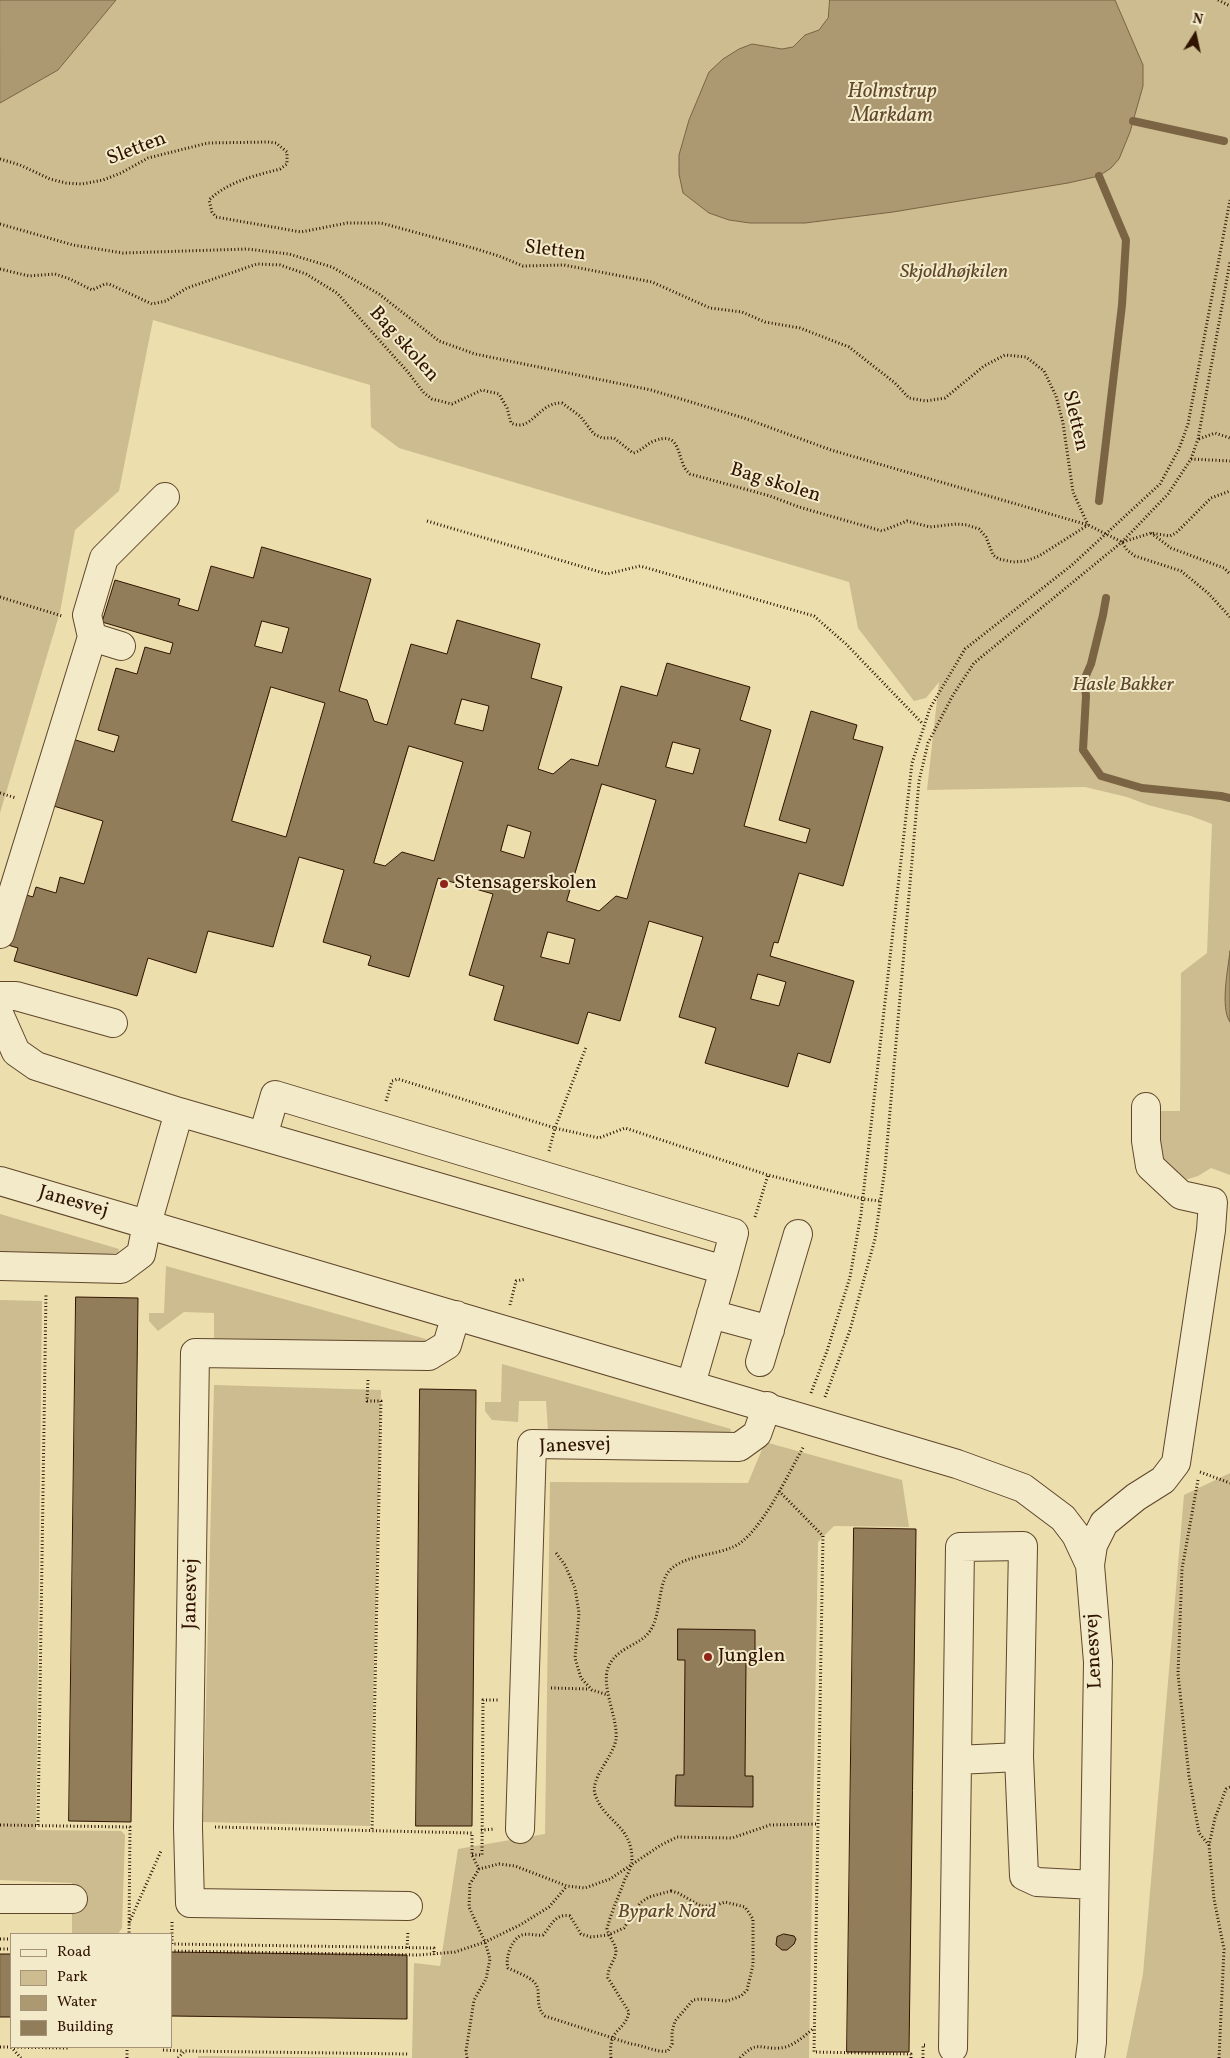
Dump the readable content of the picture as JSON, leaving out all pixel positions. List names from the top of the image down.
{
  "streets": {
    "street": ["Janesvej", "Lenesvej"],
    "path": ["Sletten", "Bag skolen"]
  },
  "crossings": [
    ["Sletten", "Bag skolen"],
    ["Janesvej", "Lenesvej"]
  ],
  "water": ["Holmstrup Markdam"],
  "parks": ["Skjoldhøjkilen", "Hasle Bakker", "Bypark Nord"],
  "places": ["Stensagerskolen", "Junglen"],
  "legend": [
    "Road",
    "Park",
    "Water",
    "Building"
  ],
  "north": "top"
}
